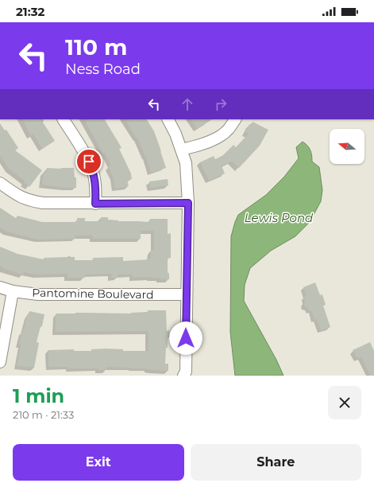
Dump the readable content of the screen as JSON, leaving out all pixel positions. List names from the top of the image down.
{
  "streets": {
    "street": ["Pantomine Boulevard"]
  },
  "water": ["Lewis Pond"],
  "north": "left",
  "page": {
    "status": "21:32",
    "turn": ["110 m", "Ness Road"],
    "heading": ["1 min", "210 m · 21:33"],
    "buttons": ["Exit", "Share"]
  }
}
